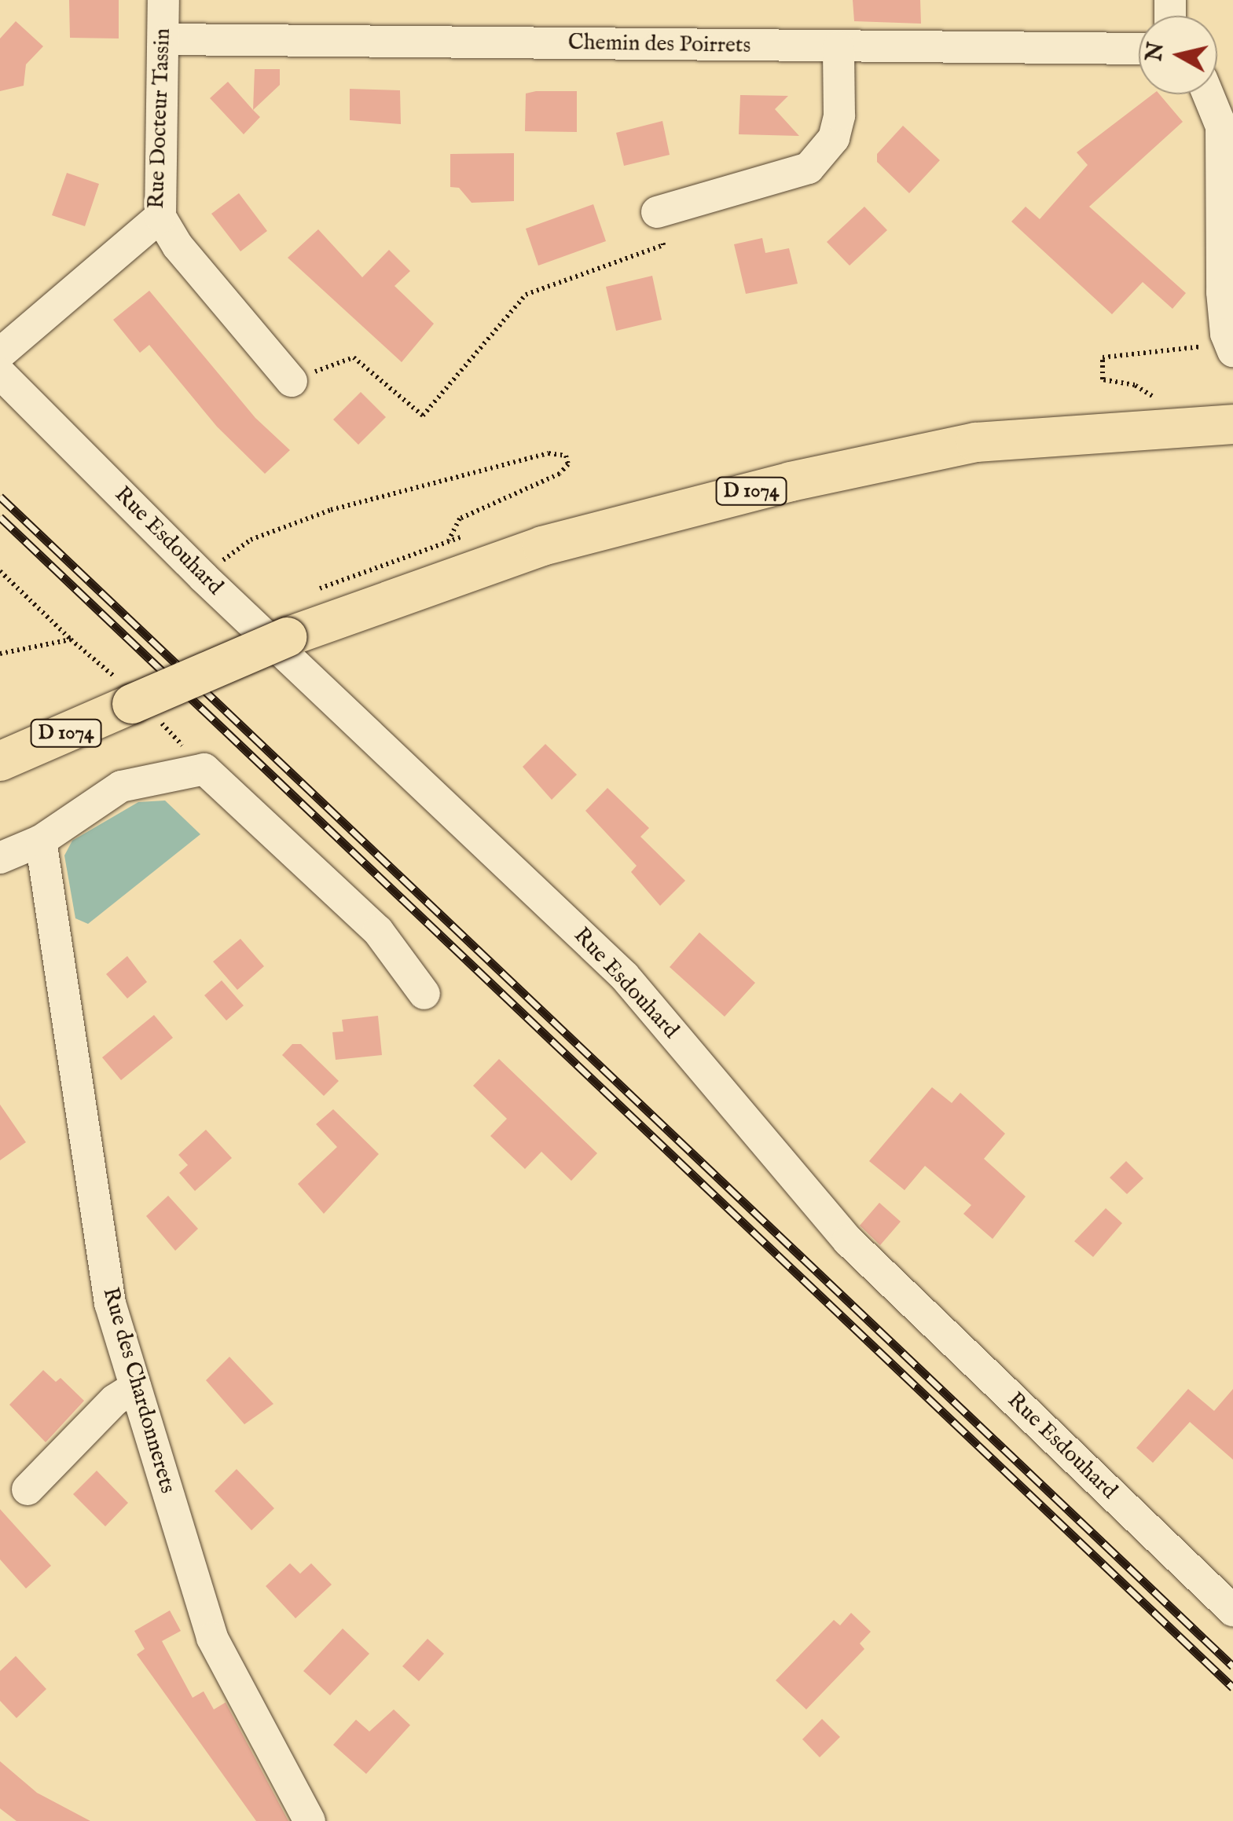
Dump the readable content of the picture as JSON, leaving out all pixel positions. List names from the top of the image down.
{
  "streets": {
    "main road": ["D 1074"],
    "street": [
      "Chemin des Poirrets",
      "Rue Docteur Tassin",
      "Rue Esdouhard",
      "Rue des Chardonnerets"
    ]
  },
  "crossings": [
    ["Chemin des Poirrets", "Rue Docteur Tassin"]
  ],
  "north": "left"
}
